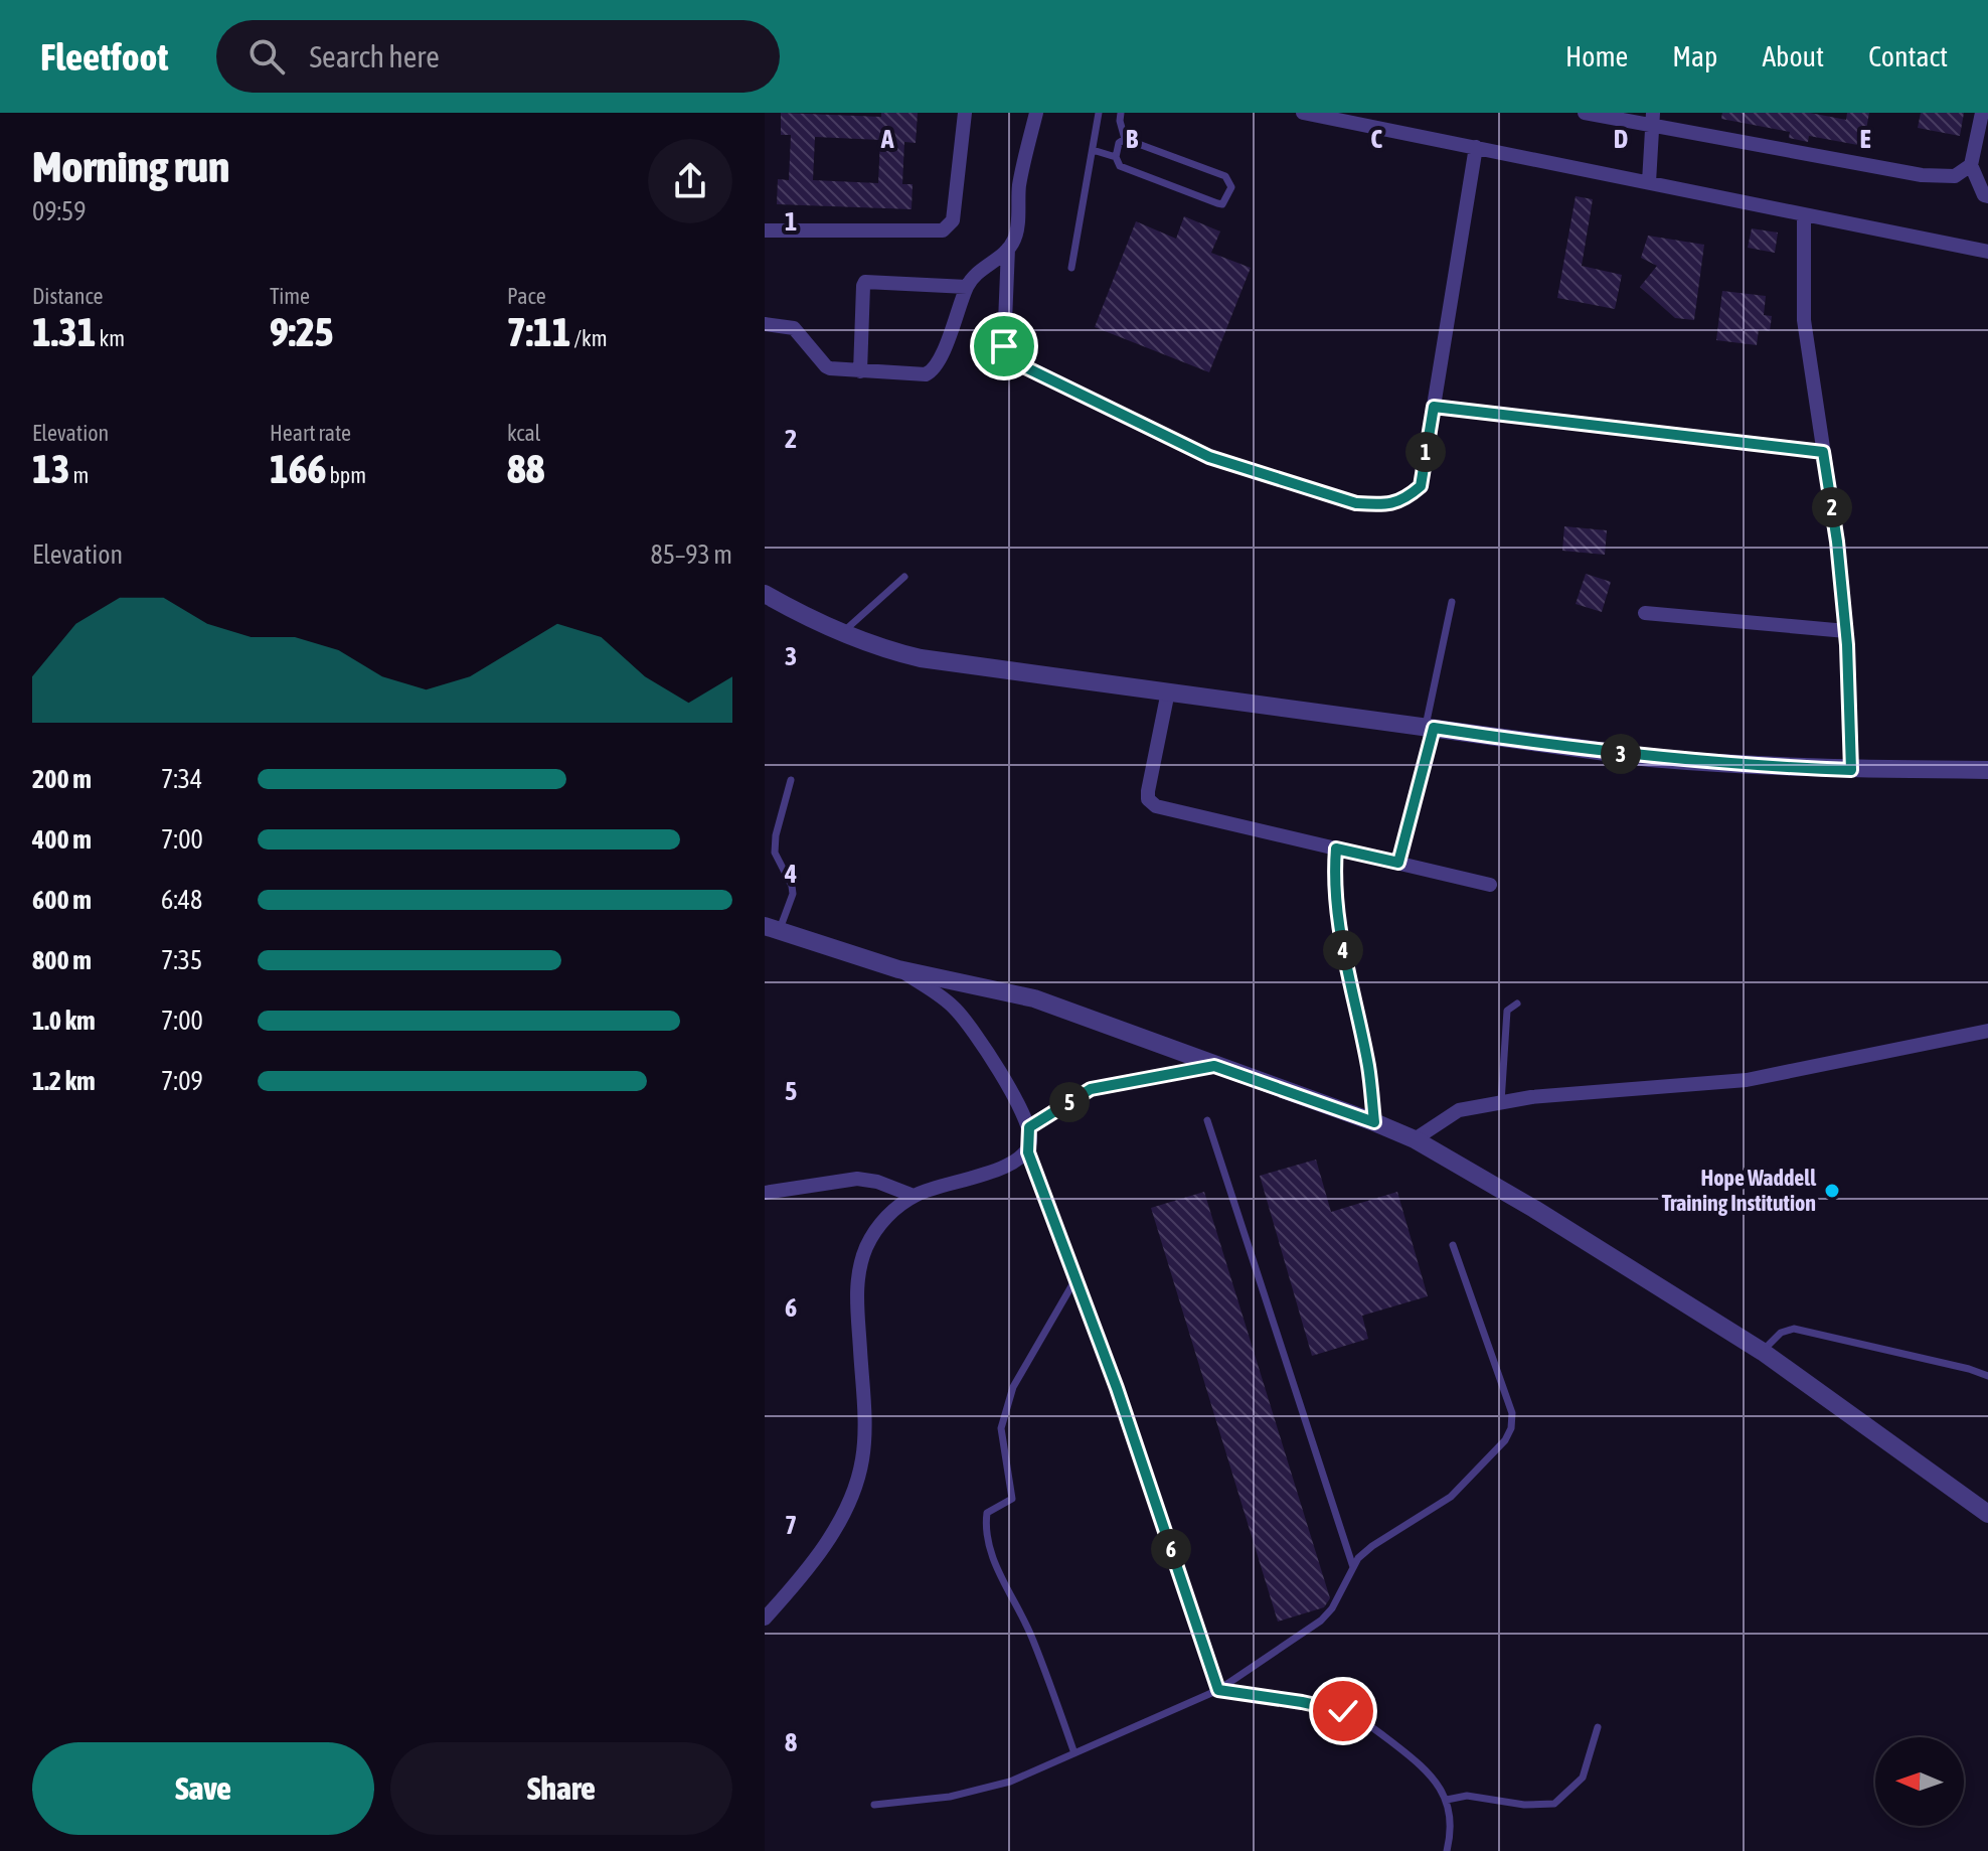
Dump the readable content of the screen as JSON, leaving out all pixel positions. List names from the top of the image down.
{
  "places": ["Hope Waddell Training Institution"],
  "north": "left",
  "page": {
    "header": "Fleetfoot",
    "search": "Search here",
    "nav": [
      "Home",
      "Map",
      "About",
      "Contact"
    ],
    "heading": ["Morning run", "09:59"],
    "stats": [
      ["Distance", "1.31 km"],
      ["Time", "9:25"],
      ["Pace", "7:11 /km"],
      ["Elevation", "13 m"],
      ["Heart rate", "166 bpm"],
      ["kcal", "88"]
    ],
    "pins": [
      "1",
      "2",
      "3",
      "4",
      "5",
      "6"
    ],
    "chart": ["Elevation", "85–93 m"],
    "list": [
      {
        "name": "200 m",
        "note": "7:34"
      },
      {
        "name": "400 m",
        "note": "7:00"
      },
      {
        "name": "600 m",
        "note": "6:48"
      },
      {
        "name": "800 m",
        "note": "7:35"
      },
      {
        "name": "1.0 km",
        "note": "7:00"
      },
      {
        "name": "1.2 km",
        "note": "7:09"
      }
    ],
    "buttons": ["Save", "Share"]
  },
  "grid": {
    "columns": [
      "A",
      "B",
      "C",
      "D",
      "E"
    ],
    "rows": [
      "1",
      "2",
      "3",
      "4",
      "5",
      "6",
      "7",
      "8"
    ]
  }
}
